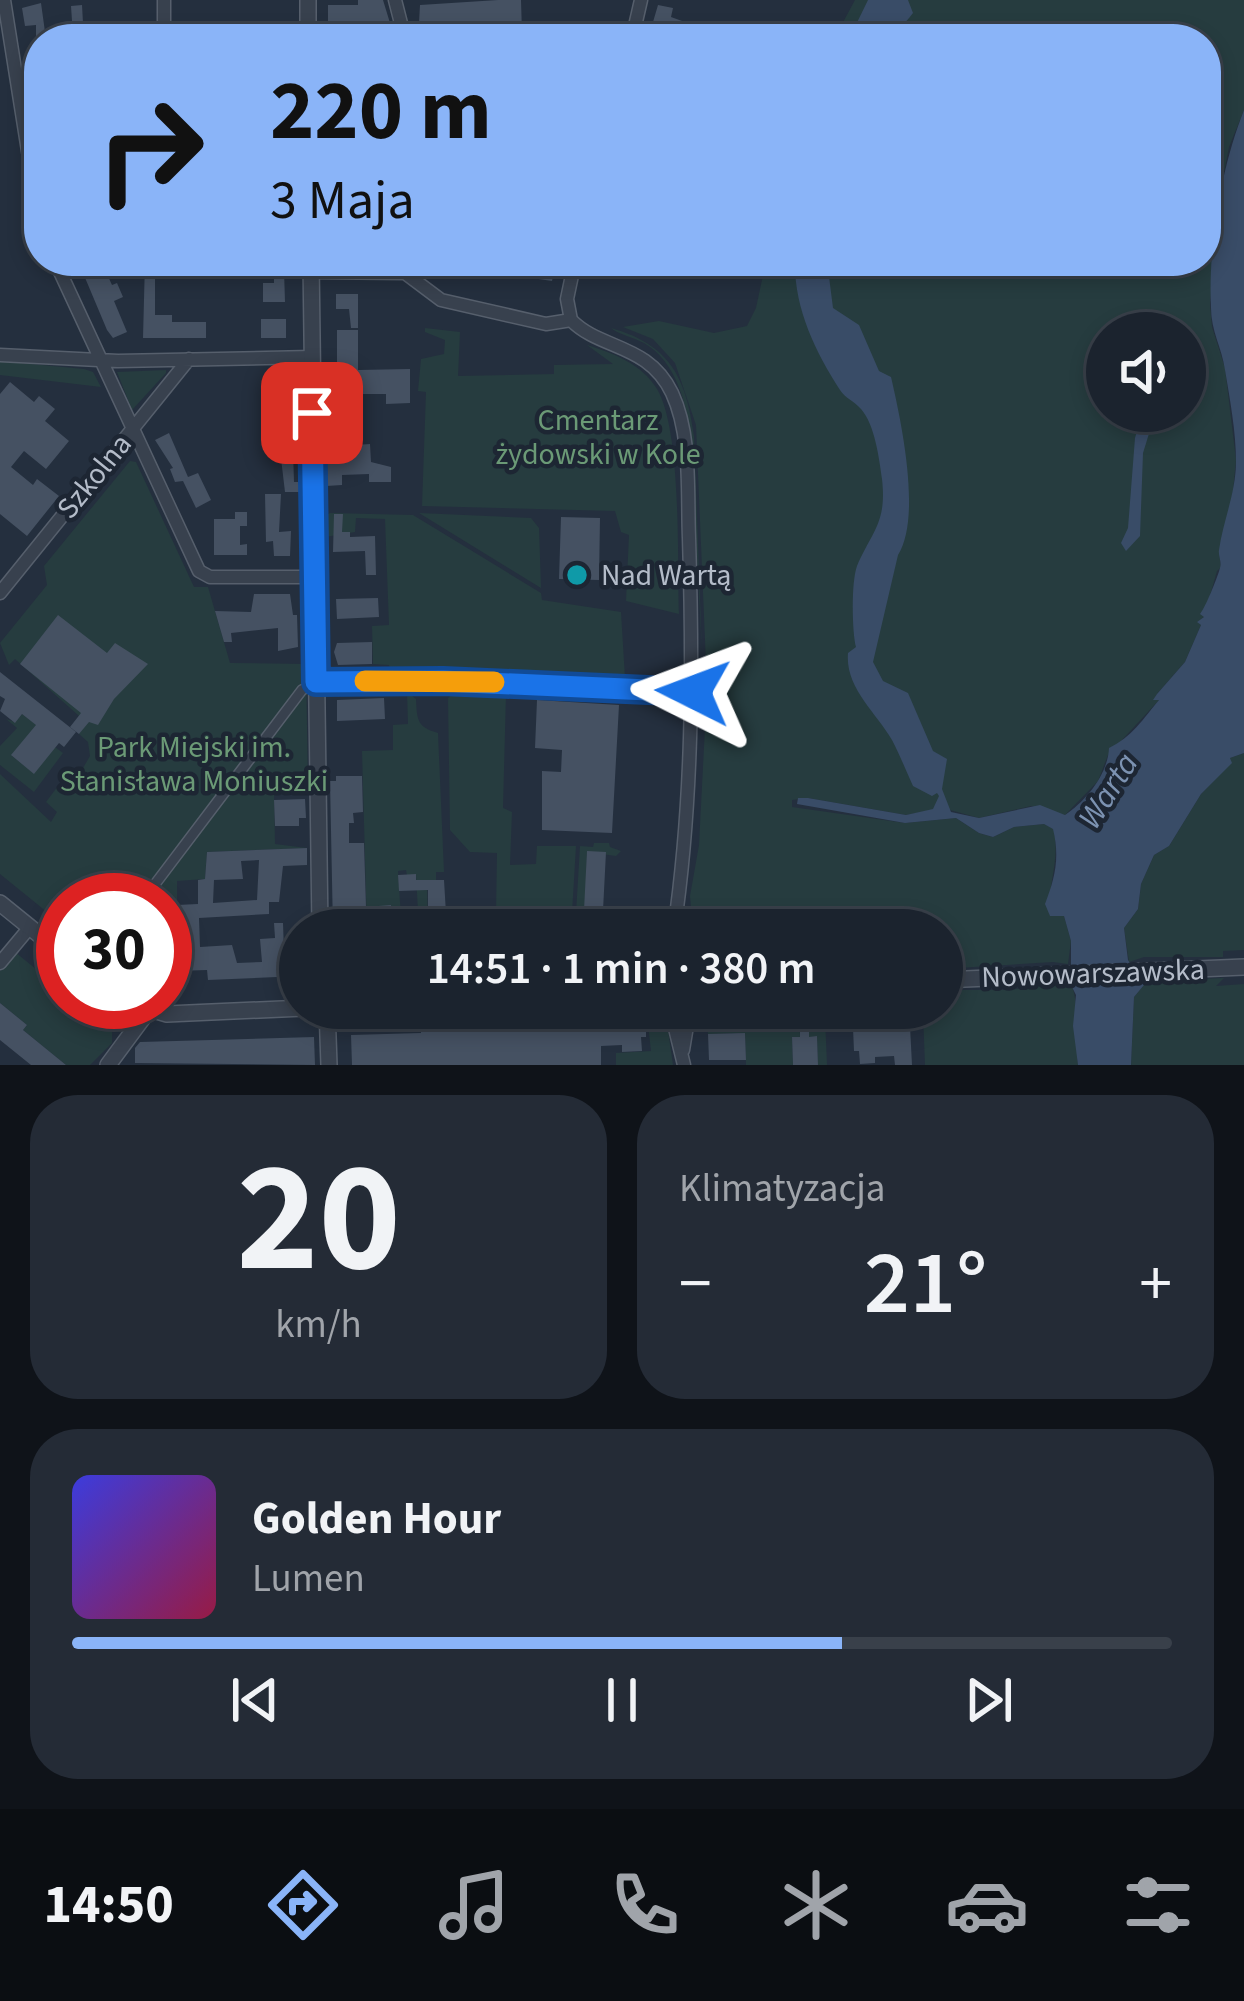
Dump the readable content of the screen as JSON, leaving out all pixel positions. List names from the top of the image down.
{
  "streets": {
    "street": ["Szkolna", "Nowowarszawska"]
  },
  "water": ["Warta"],
  "parks": ["Cmentarz żydowski w Kole", "Park Miejski im. Stanisława Moniuszki"],
  "places": ["Nad Wartą"],
  "page": {
    "turn": ["220 m", "3 Maja"],
    "limit": "30",
    "trip": "14:51 · 1 min · 380 m",
    "tile": [
      ["20", "km/h"],
      "Klimatyzacja"
    ],
    "heat": ["−", "21°", "+"],
    "song": ["Golden Hour", "Lumen"],
    "tabs": "14:50"
  }
}
